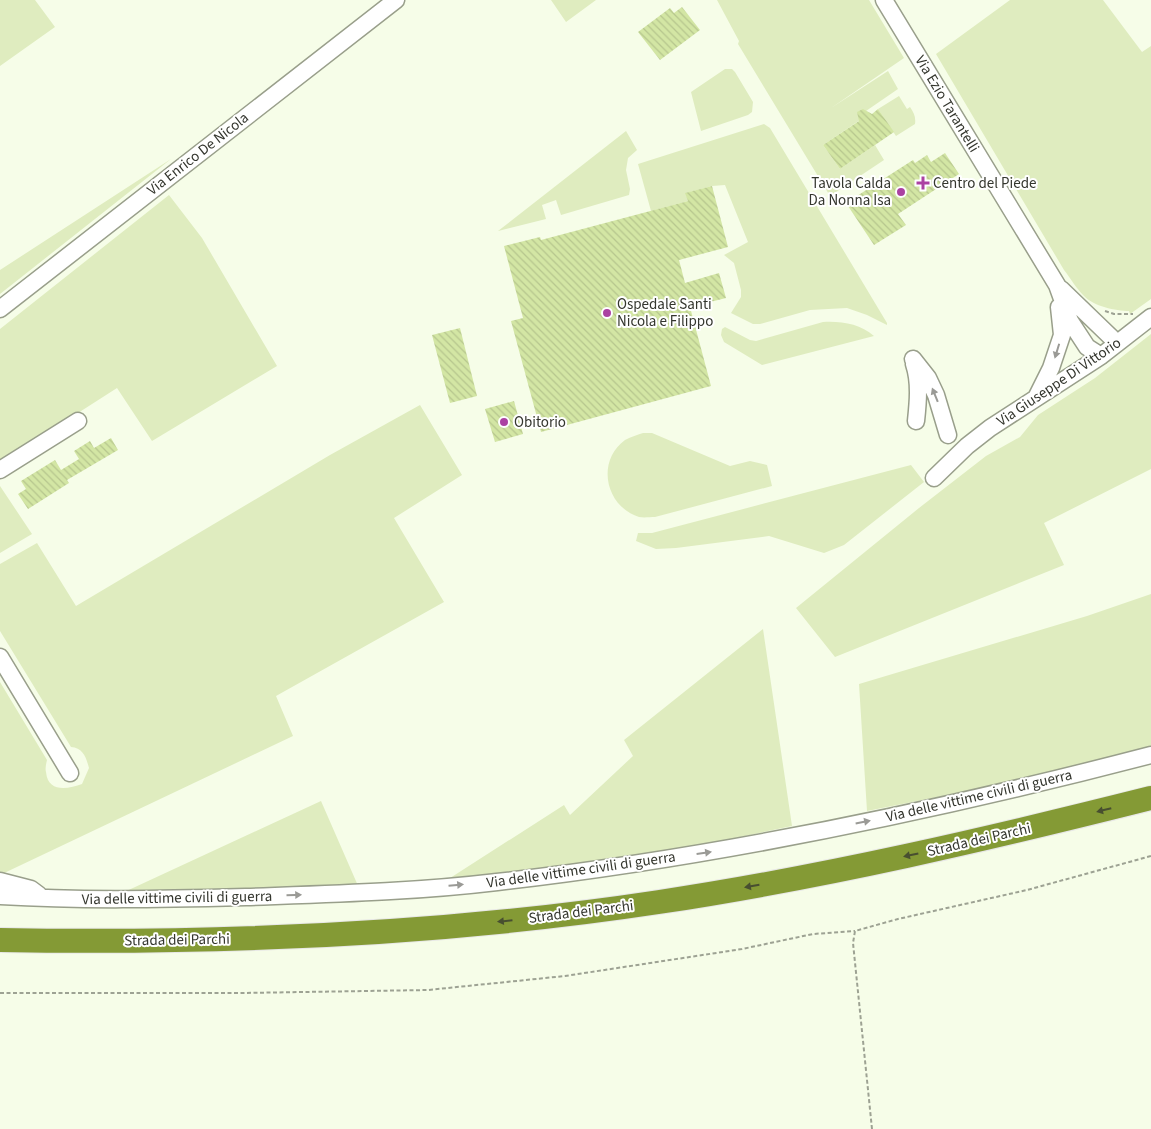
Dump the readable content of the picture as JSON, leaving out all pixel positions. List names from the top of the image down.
{
  "streets": {
    "highway": ["Strada dei Parchi"],
    "street": [
      "Via Ezio Tarantelli",
      "Via Enrico De Nicola",
      "Via Giuseppe Di Vittorio",
      "Via delle vittime civili di guerra"
    ]
  },
  "one_way": ["Via delle vittime civili di guerra"],
  "places": {
    "health": ["Centro del Piede"],
    "other": ["Tavola Calda Da Nonna Isa", "Ospedale Santi Nicola e Filippo", "Obitorio"]
  }
}
